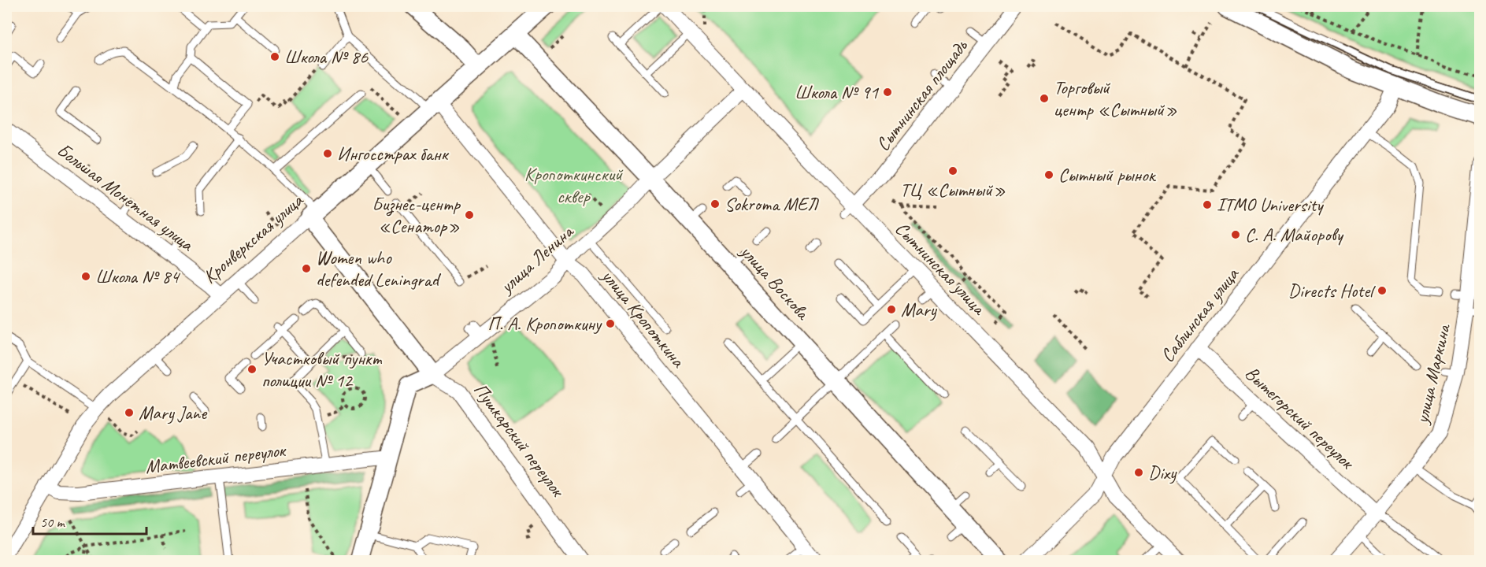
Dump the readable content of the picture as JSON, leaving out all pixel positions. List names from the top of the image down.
{
  "streets": {
    "street": [
      "Сытнинская площадь",
      "Большая Монетная улица",
      "Кронверкская улица",
      "улица Ленина",
      "Сытнинская улица",
      "улица Воскова",
      "Саблинская улица",
      "улица Кропоткина",
      "улица Маркина",
      "Вытегорский переулок",
      "Пушкарский переулок",
      "Матвеевский переулок"
    ]
  },
  "crossings": [
    ["Сытнинская площадь", "Сытнинская улица"],
    ["Большая Монетная улица", "Кронверкская улица"],
    ["Кронверкская улица", "улица Воскова"],
    ["Кронверкская улица", "улица Кропоткина"],
    ["Кронверкская улица", "Пушкарский переулок"],
    ["Кронверкская улица", "Матвеевский переулок"],
    ["улица Ленина", "Сытнинская улица"],
    ["улица Ленина", "улица Воскова"],
    ["улица Ленина", "улица Кропоткина"],
    ["улица Ленина", "Пушкарский переулок"],
    ["улица Ленина", "Матвеевский переулок"],
    ["Сытнинская улица", "Саблинская улица"],
    ["Саблинская улица", "Вытегорский переулок"],
    ["улица Маркина", "Вытегорский переулок"]
  ],
  "parks": ["Кропоткинский сквер"],
  "places": [
    "Школа № 86",
    "Школа № 91",
    "Торговый центр «Сытный»",
    "Ингосстрах банк",
    "ТЦ «Сытный»",
    "Сытный рынок",
    "Sokroma МЕЛ",
    "ITMO University",
    "Бизнес-центр «Сенатор»",
    "С. А. Майорову",
    "Women who defended Leningrad",
    "Школа № 84",
    "Directs Hotel",
    "Mary",
    "П. А. Кропоткину",
    "Участковый пункт полиции № 12",
    "Mary Jane",
    "Dixy"
  ],
  "scale_bar": "50 m"
}
